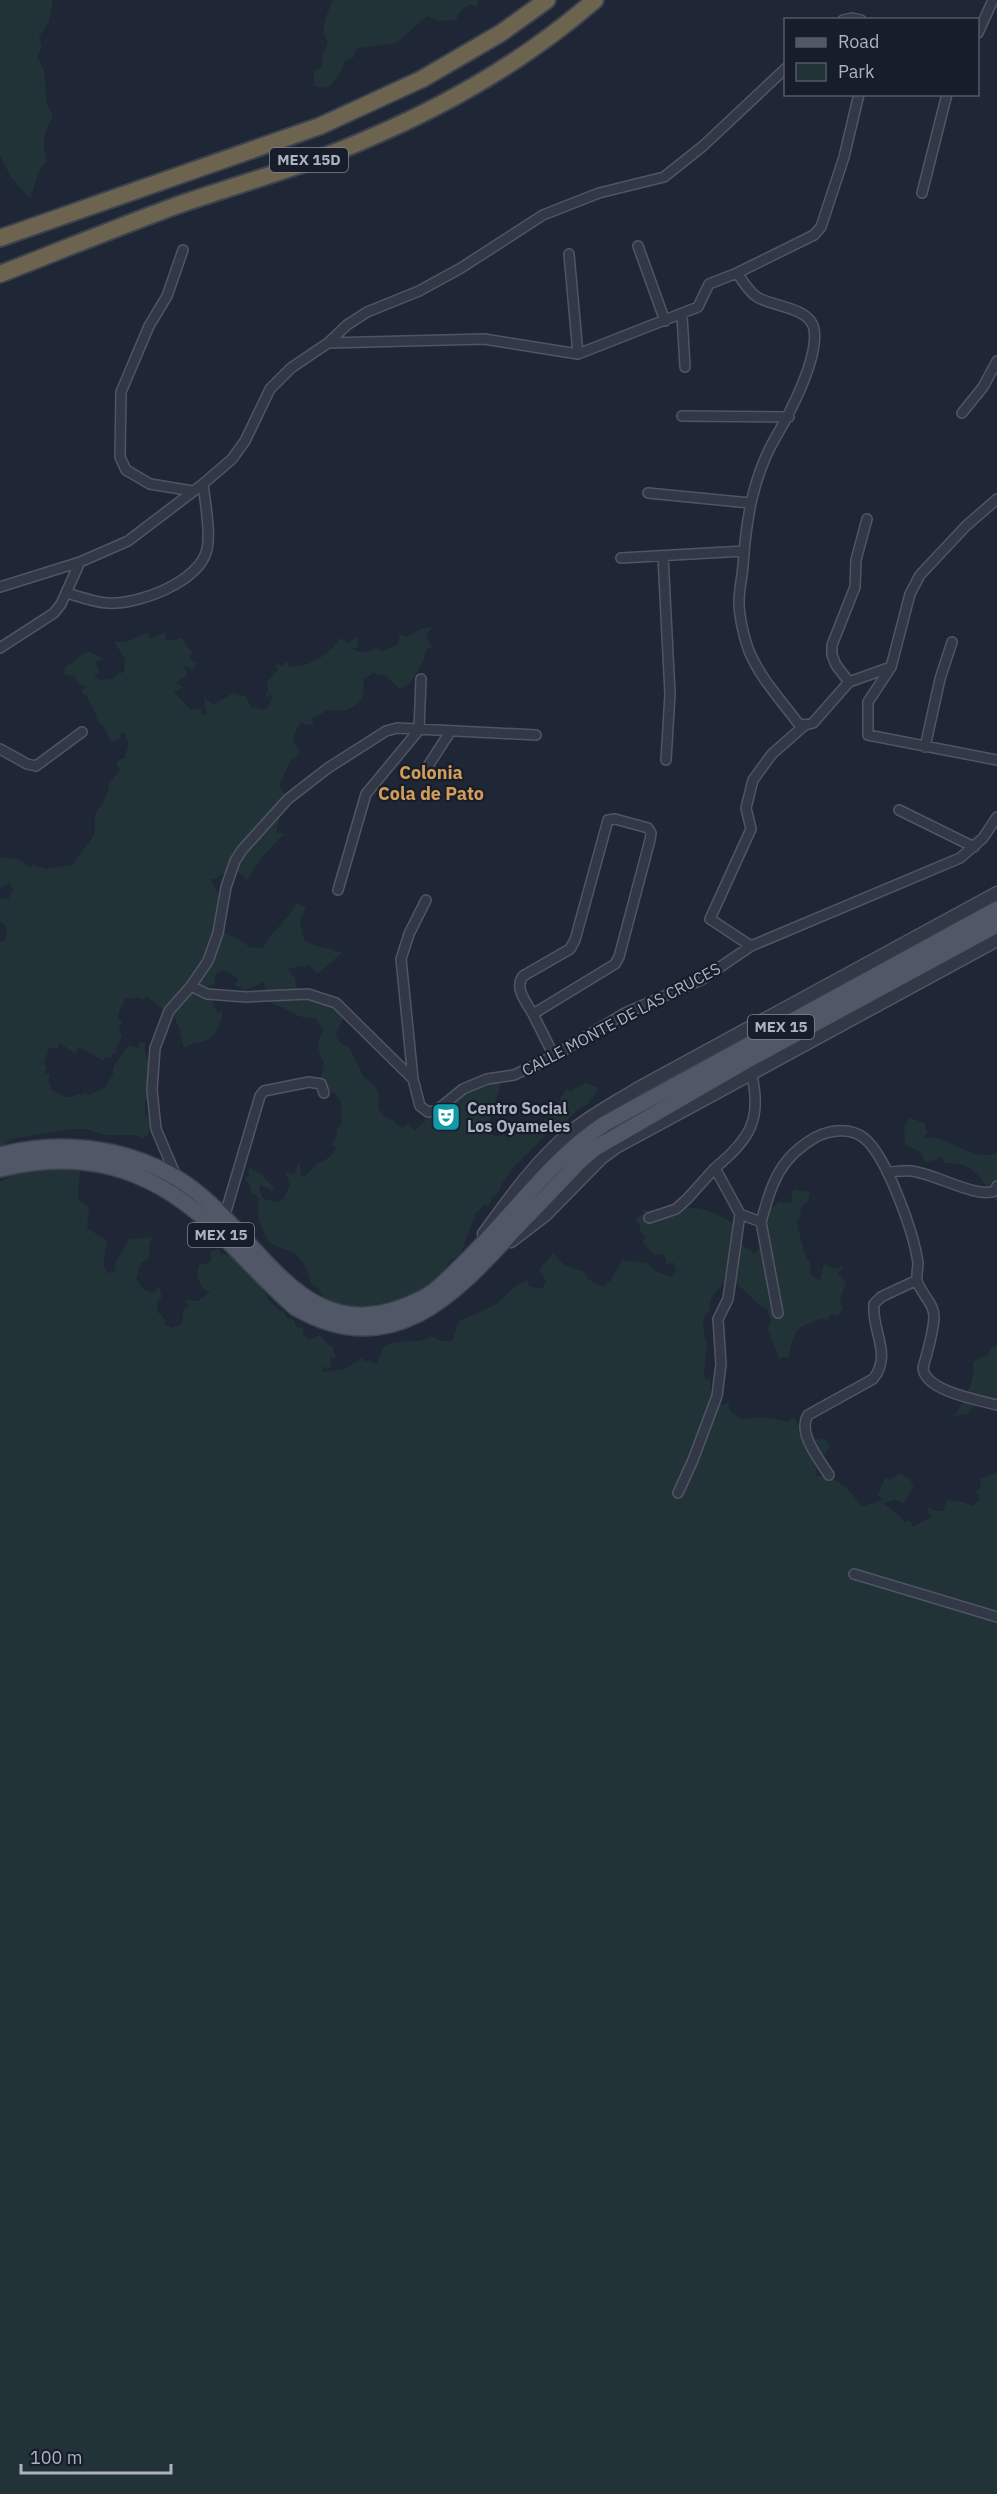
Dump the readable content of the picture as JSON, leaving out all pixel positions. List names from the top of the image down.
{
  "streets": {
    "highway": ["MEX 15D"],
    "main road": ["MEX 15"],
    "street": ["CALLE MONTE DE LAS CRUCES"]
  },
  "districts": ["Colonia Cola de Pato"],
  "places": {
    "theatre": ["Centro Social Los Oyameles"]
  },
  "legend": ["Road", "Park"],
  "scale_bar": "100 m"
}
